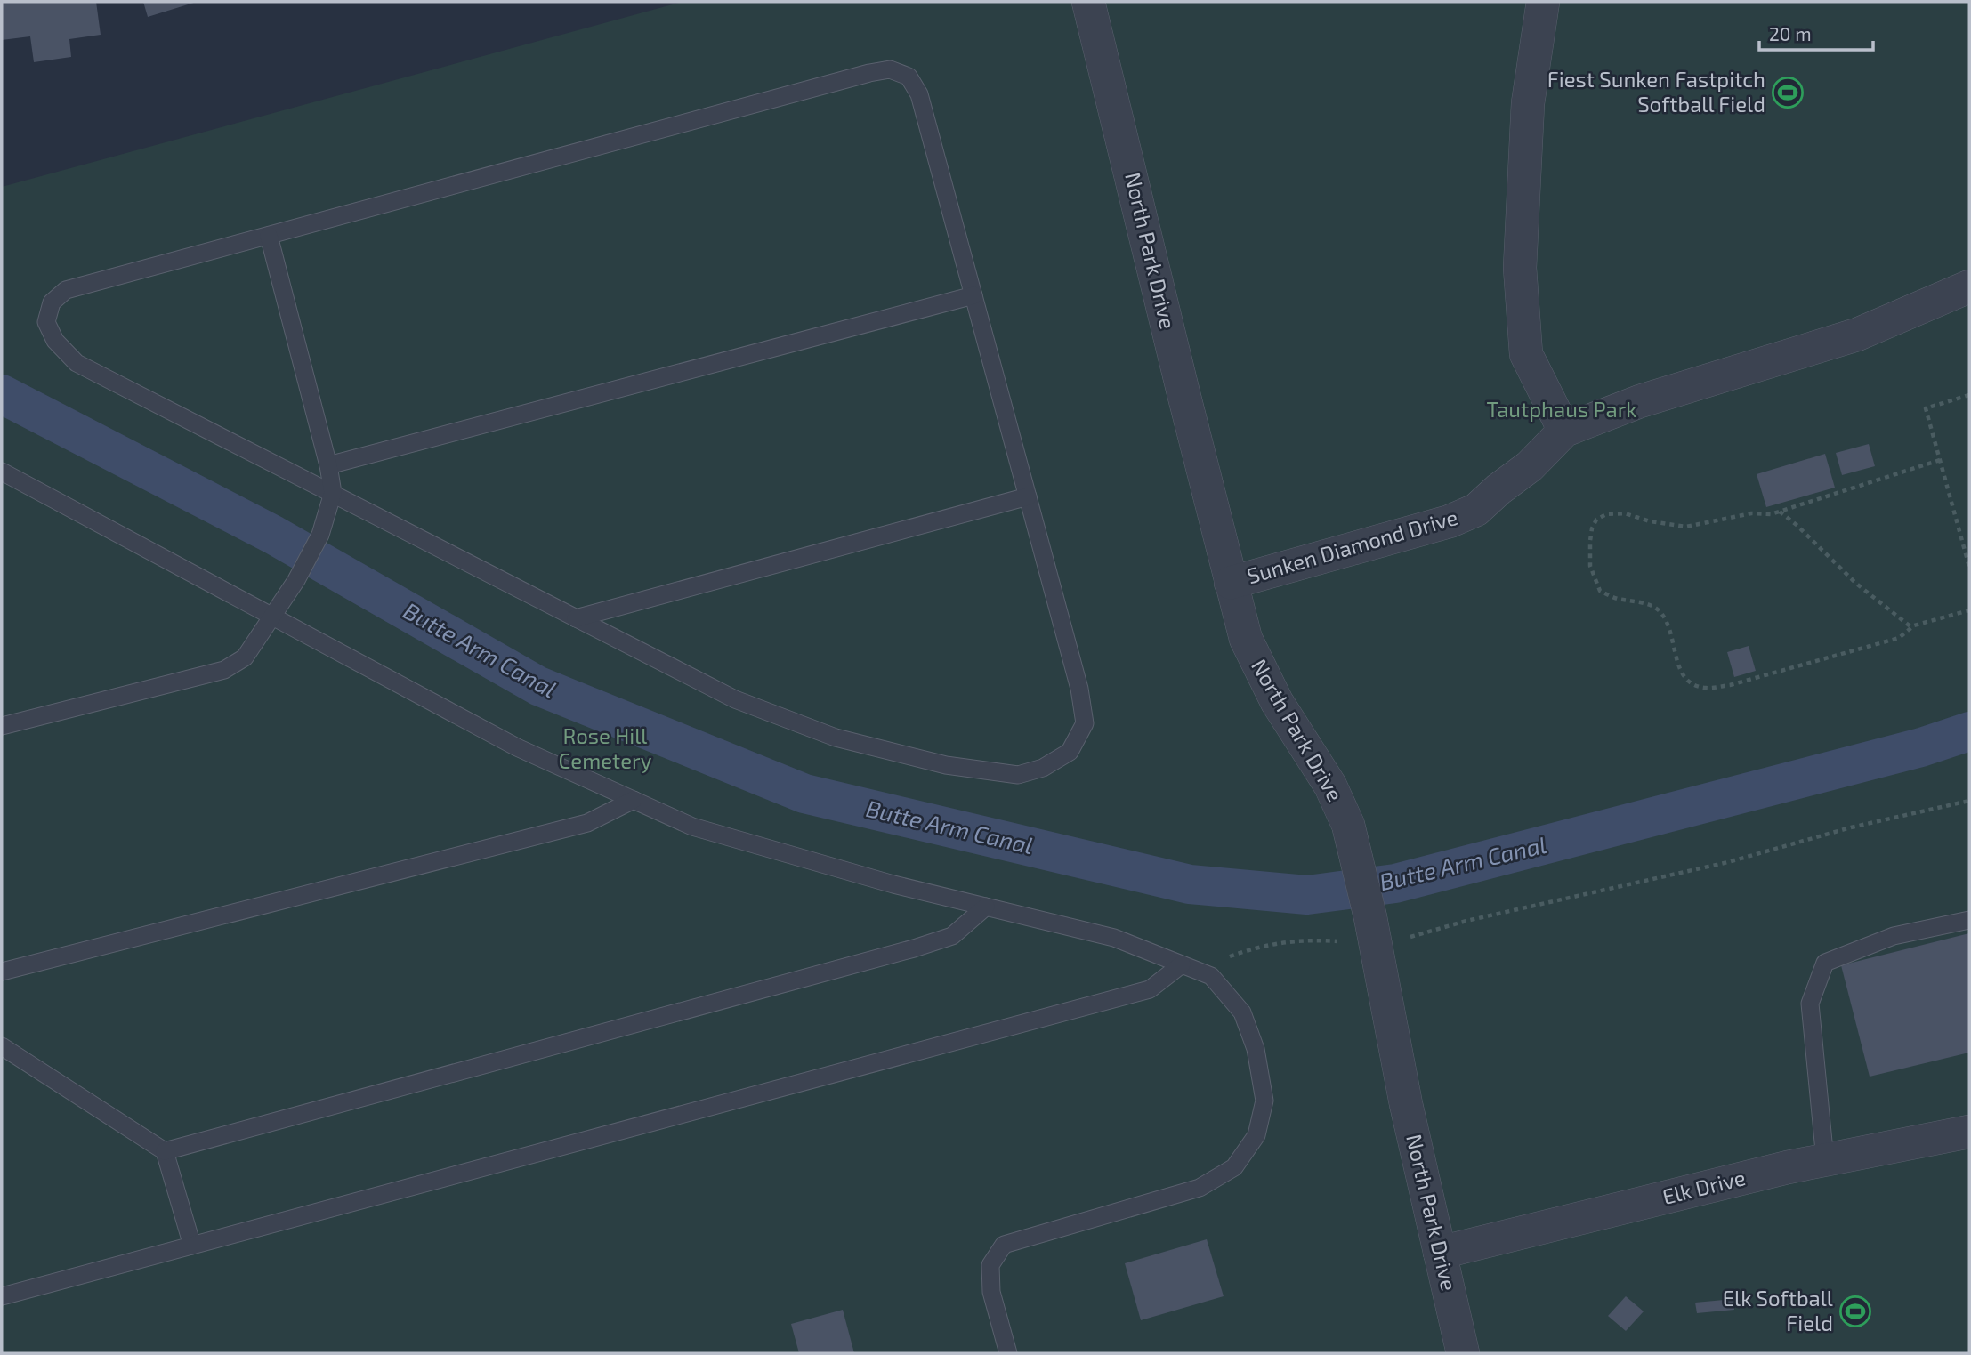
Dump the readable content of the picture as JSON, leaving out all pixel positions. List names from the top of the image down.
{
  "streets": {
    "street": ["North Park Drive", "Sunken Diamond Drive", "Elk Drive"]
  },
  "crossings": [
    ["North Park Drive", "Sunken Diamond Drive"],
    ["North Park Drive", "Elk Drive"]
  ],
  "water": ["Butte Arm Canal"],
  "parks": ["Tautphaus Park", "Rose Hill Cemetery"],
  "places": {
    "sports": ["Fiest Sunken Fastpitch Softball Field", "Elk Softball Field"]
  },
  "scale_bar": "20 m"
}
